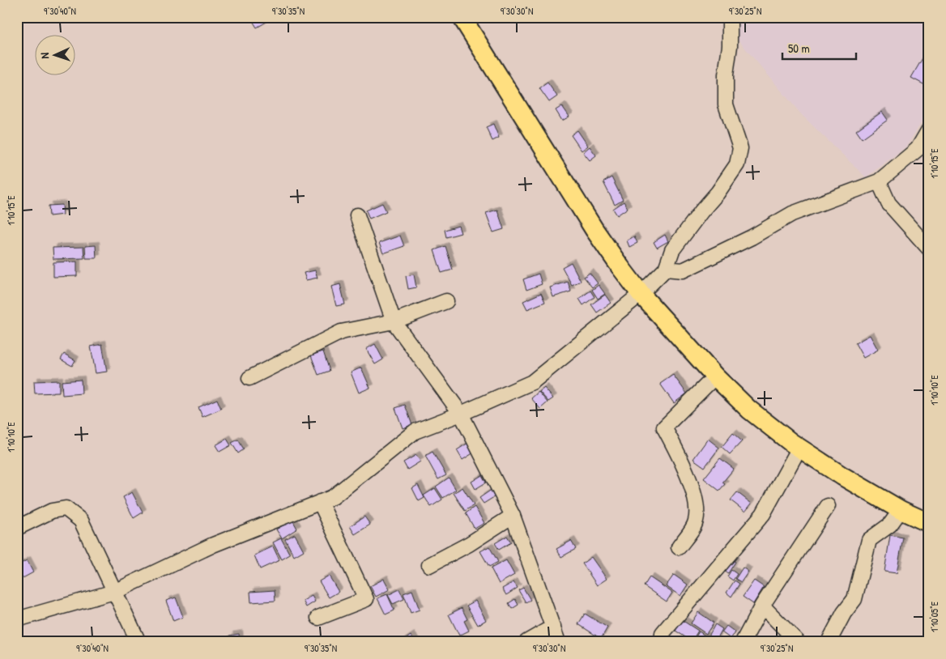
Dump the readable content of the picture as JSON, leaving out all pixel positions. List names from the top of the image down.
{
  "scale_bar": "50 m",
  "north": "left",
  "coordinates": [
    "9°30'40\"N",
    "9°30'35\"N",
    "9°30'30\"N",
    "9°30'25\"N",
    "1°10'15\"E",
    "1°10'10\"E",
    "1°10'05\"E"
  ]
}
